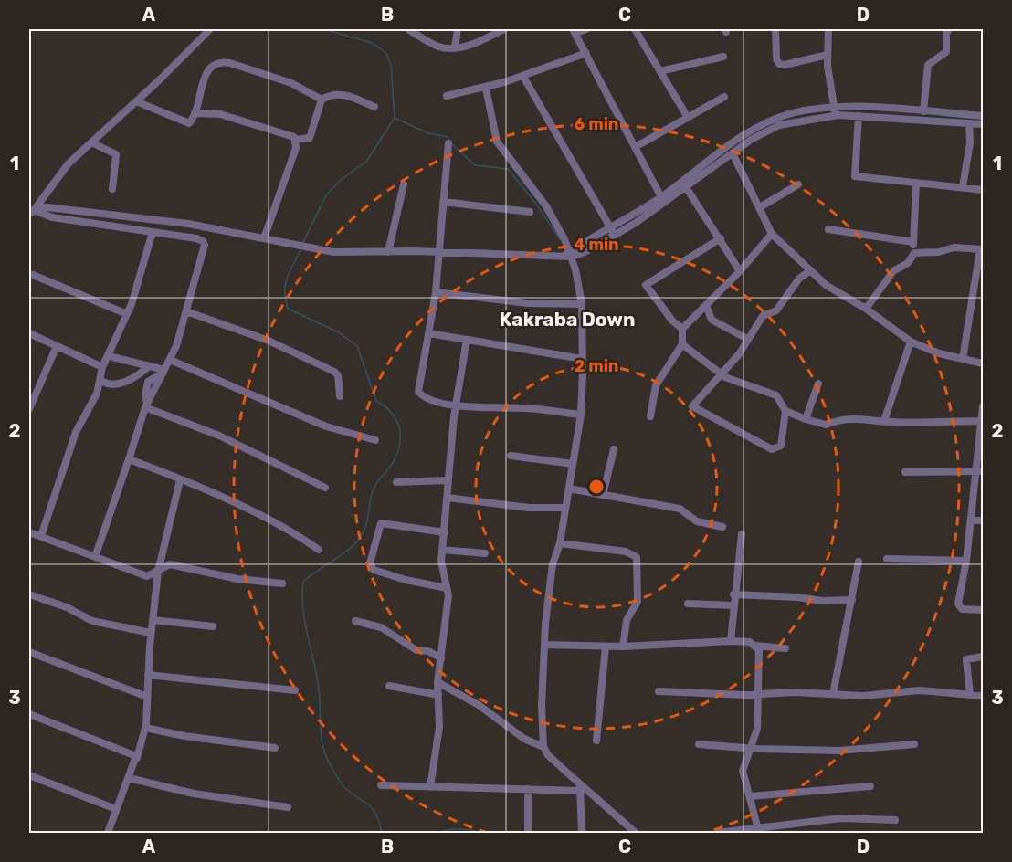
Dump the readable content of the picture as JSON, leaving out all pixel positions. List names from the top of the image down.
{
  "districts": ["Kakraba Down"],
  "grid": {
    "columns": [
      "A",
      "B",
      "C",
      "D"
    ],
    "rows": ["1", "2", "3"]
  },
  "rings": ["6 min", "4 min", "2 min"]
}
